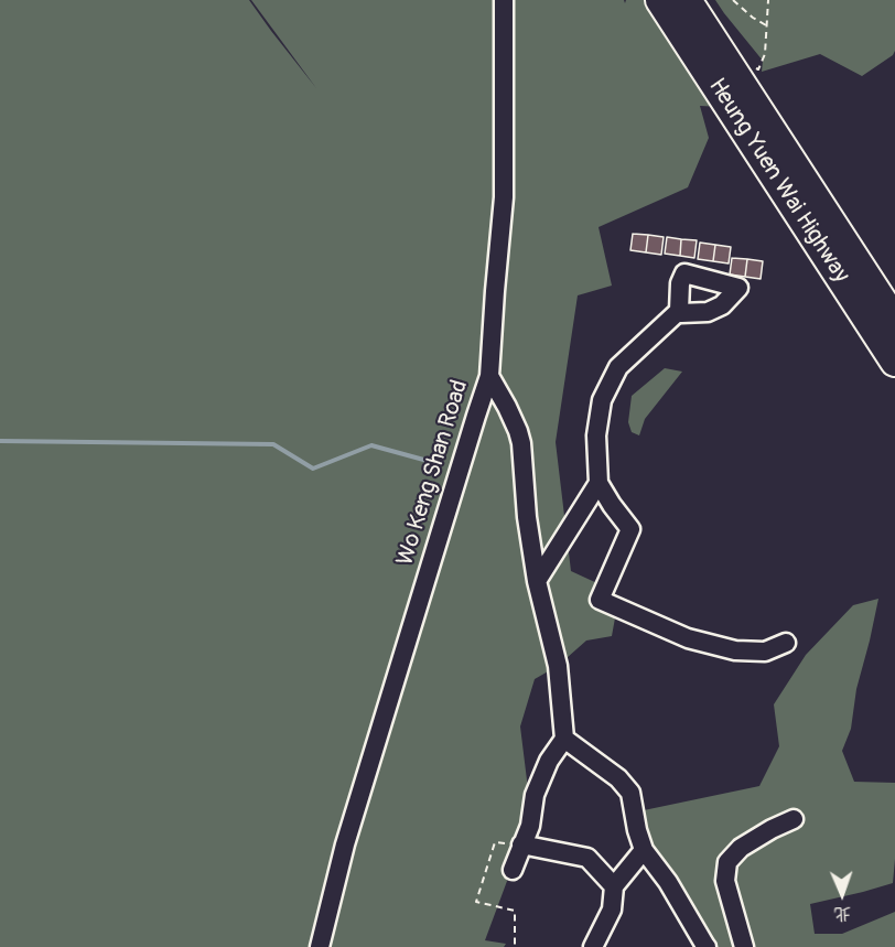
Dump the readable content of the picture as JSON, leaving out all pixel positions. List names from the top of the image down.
{
  "streets": {
    "highway": ["Heung Yuen Wai Highway"],
    "street": ["Wo Keng Shan Road"]
  },
  "north": "bottom"
}
